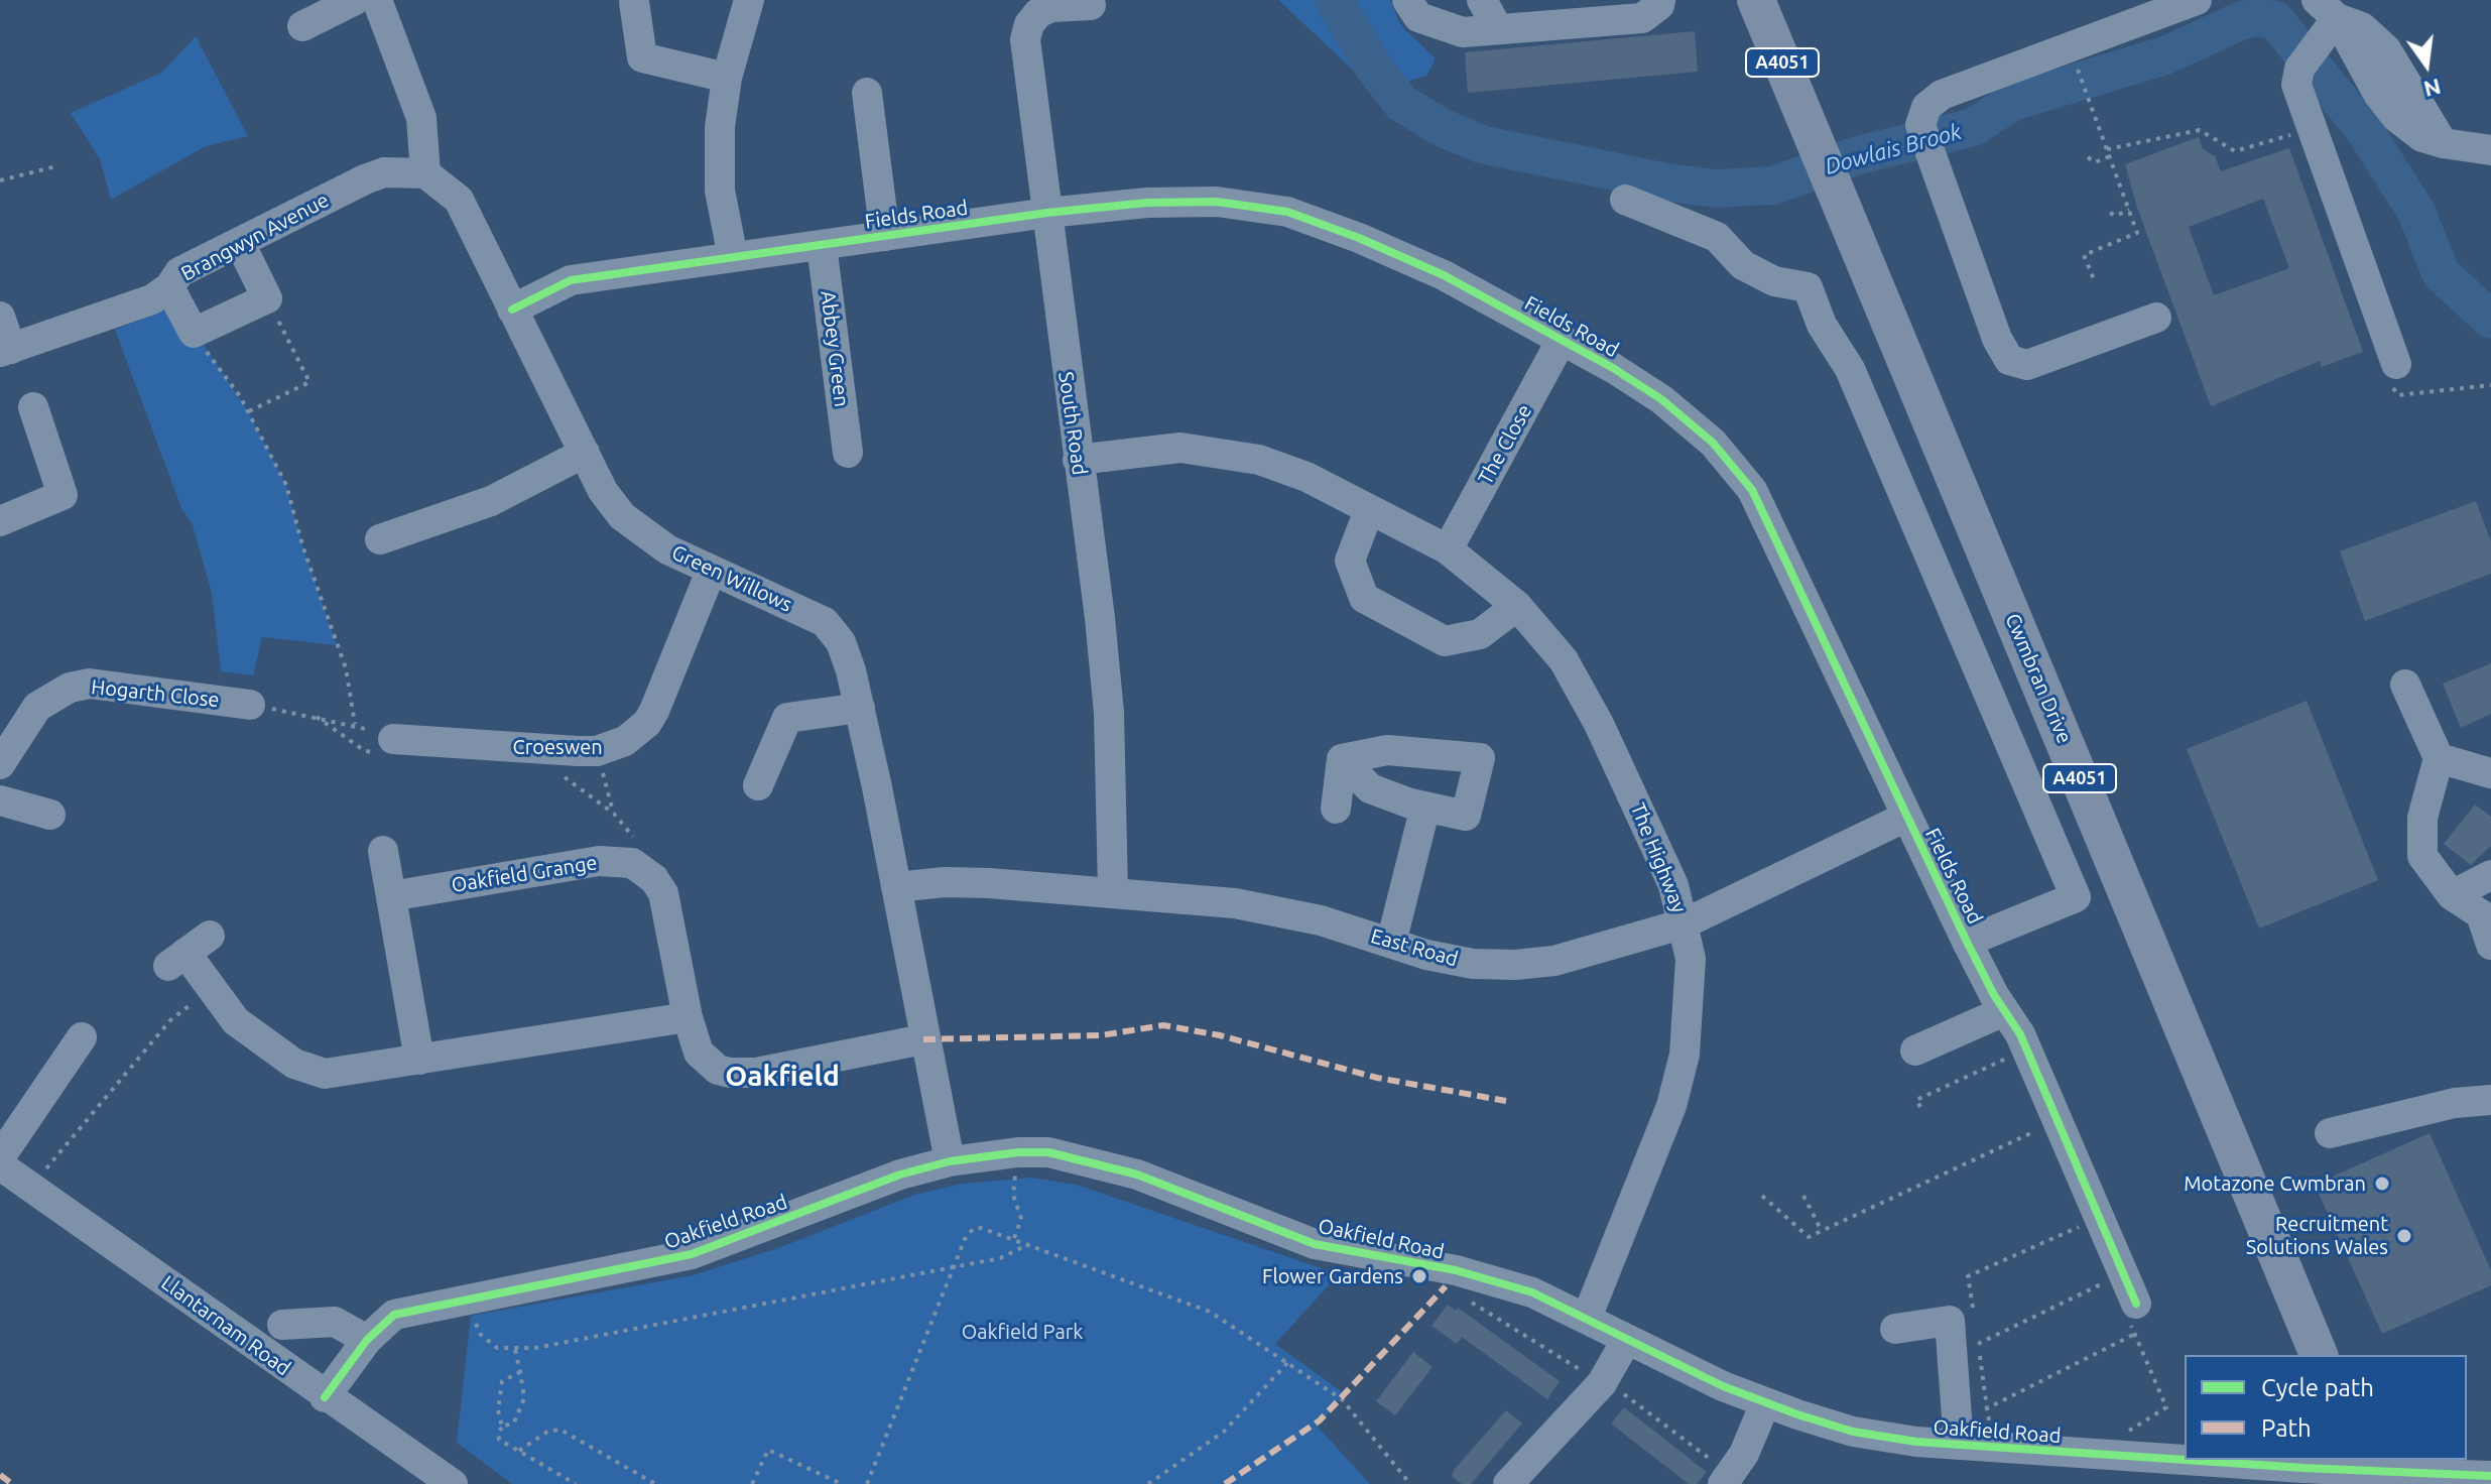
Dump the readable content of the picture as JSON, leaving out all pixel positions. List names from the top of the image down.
{
  "streets": {
    "main road": ["A4051", "Cwmbran Drive"],
    "street": [
      "Fields Road",
      "Brangwyn Avenue",
      "Abbey Green",
      "South Road",
      "The Close",
      "Green Willows",
      "Hogarth Close",
      "Croeswen",
      "The Highway",
      "Oakfield Grange",
      "East Road",
      "Oakfield Road",
      "Llantarnam Road"
    ]
  },
  "crossings": [
    ["Fields Road", "Abbey Green"],
    ["Fields Road", "South Road"],
    ["Fields Road", "The Close"],
    ["Fields Road", "Green Willows"],
    ["Fields Road", "East Road"],
    ["Brangwyn Avenue", "Green Willows"],
    ["South Road", "The Highway"],
    ["South Road", "East Road"],
    ["The Close", "The Highway"],
    ["Green Willows", "Croeswen"],
    ["Green Willows", "East Road"],
    ["Green Willows", "Oakfield Road"],
    ["The Highway", "East Road"],
    ["The Highway", "Oakfield Road"],
    ["Oakfield Road", "Llantarnam Road"]
  ],
  "districts": ["Oakfield"],
  "water": ["Dowlais Brook"],
  "parks": ["Oakfield Park"],
  "places": ["Motazone Cwmbran", "Recruitment Solutions Wales", "Flower Gardens"],
  "legend": ["Cycle path", "Path"],
  "north": "bottom"
}
